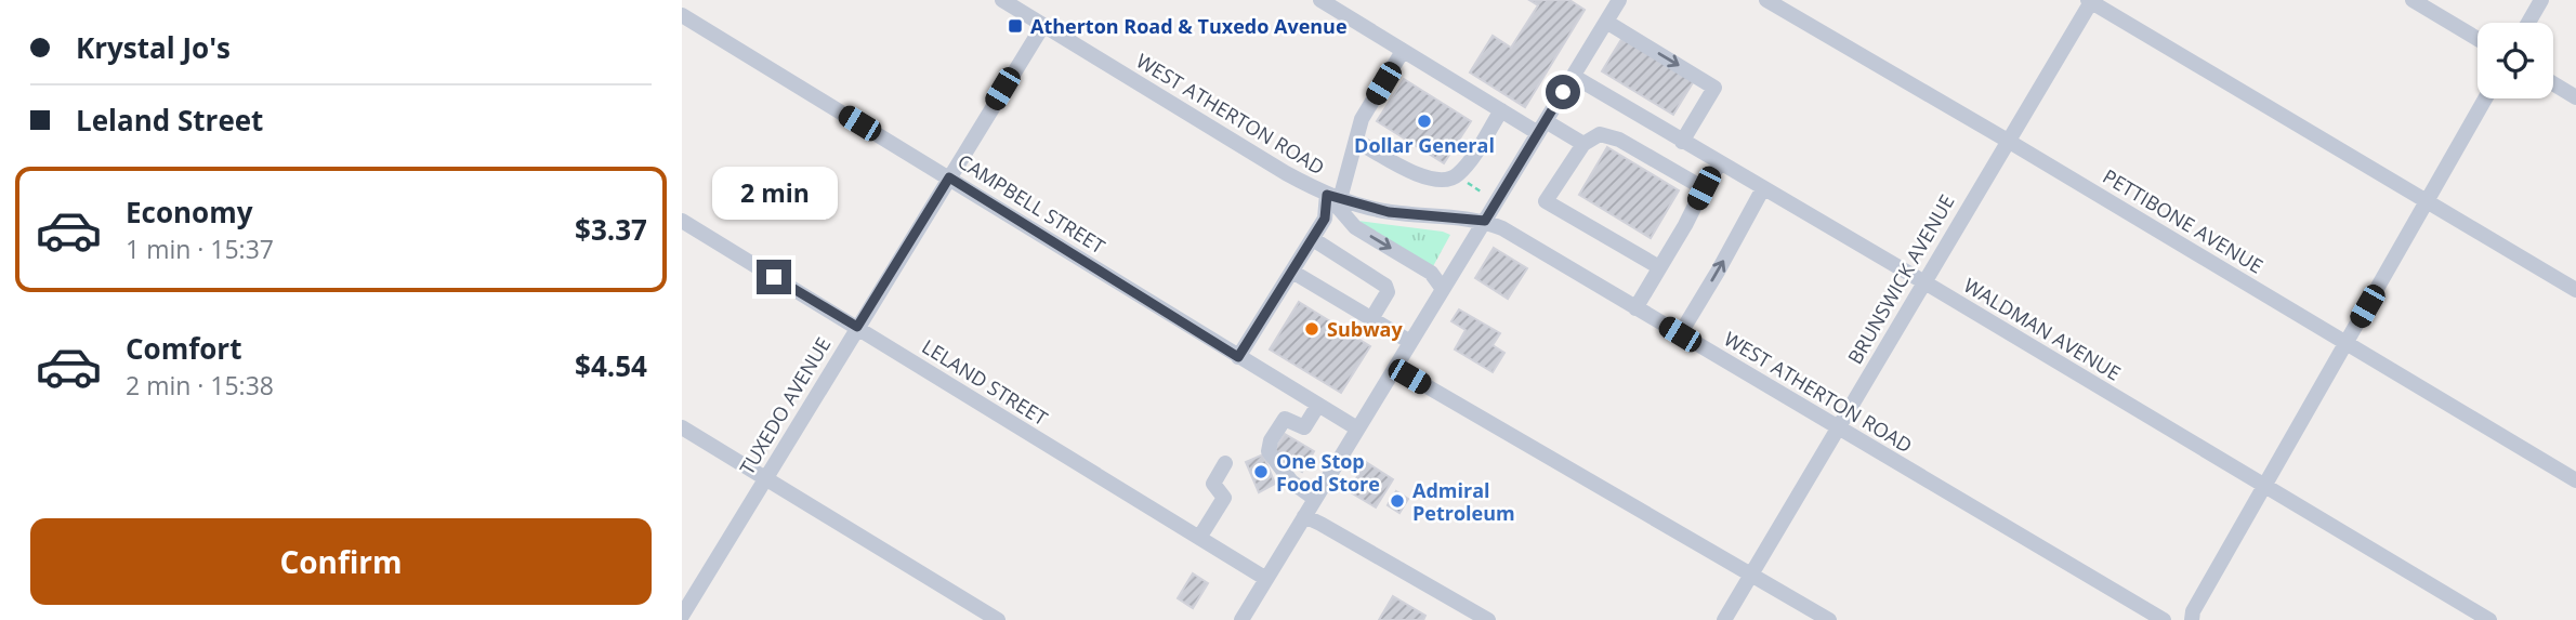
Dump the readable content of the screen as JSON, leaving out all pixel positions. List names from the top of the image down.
{
  "streets": {
    "street": [
      "WEST ATHERTON ROAD",
      "CAMPBELL STREET",
      "PETTIBONE AVENUE",
      "BRUNSWICK AVENUE",
      "WALDMAN AVENUE",
      "LELAND STREET",
      "TUXEDO AVENUE"
    ]
  },
  "crossings": [
    ["WEST ATHERTON ROAD", "BRUNSWICK AVENUE"],
    ["WEST ATHERTON ROAD", "TUXEDO AVENUE"],
    ["CAMPBELL STREET", "TUXEDO AVENUE"],
    ["PETTIBONE AVENUE", "BRUNSWICK AVENUE"],
    ["BRUNSWICK AVENUE", "WALDMAN AVENUE"],
    ["LELAND STREET", "TUXEDO AVENUE"]
  ],
  "places": {
    "transit": ["Atherton Road & Tuxedo Avenue"],
    "other": [
      "Dollar General",
      "Subway",
      "One Stop Food Store",
      "Admiral Petroleum"
    ]
  },
  "page": {
    "banner": ["Krystal Jo's", "Leland Street"],
    "list": [
      {
        "name": "Economy",
        "note": "1 min · 15:37",
        "value": "$3.37"
      },
      {
        "name": "Comfort",
        "note": "2 min · 15:38",
        "value": "$4.54"
      }
    ],
    "bubble": "2 min",
    "buttons": "Confirm"
  }
}
